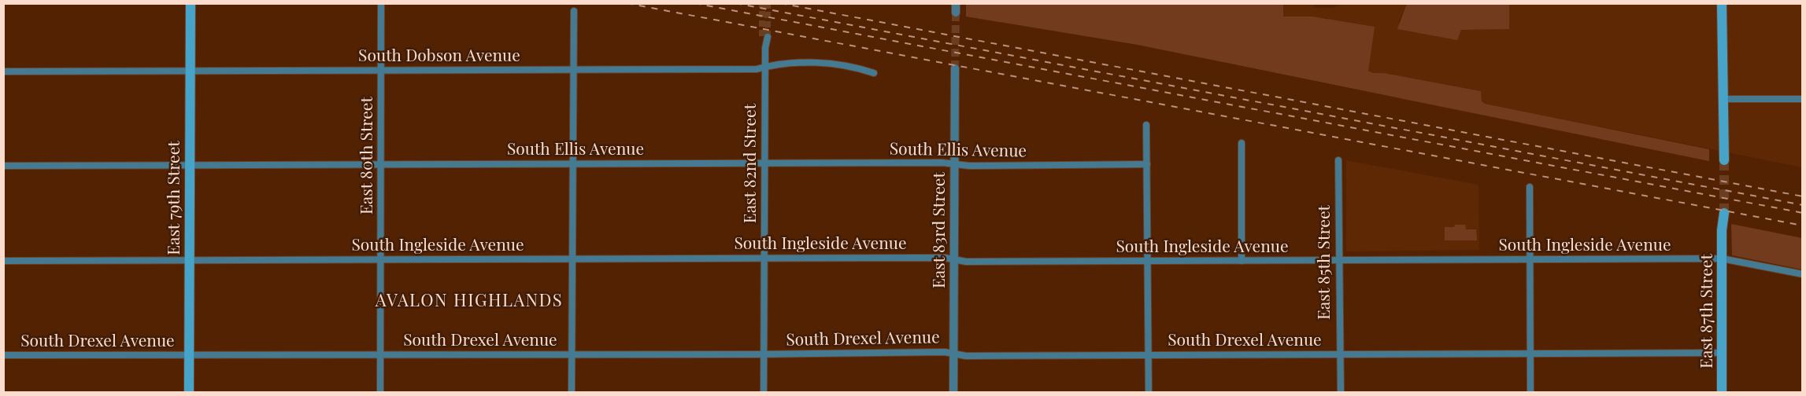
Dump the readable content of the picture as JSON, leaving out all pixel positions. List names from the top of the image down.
{
  "streets": {
    "main road": ["East 79th Street", "East 87th Street"],
    "street": [
      "South Dobson Avenue",
      "South Ellis Avenue",
      "East 80th Street",
      "East 82nd Street",
      "East 83rd Street",
      "South Ingleside Avenue",
      "East 85th Street",
      "South Drexel Avenue"
    ]
  },
  "crossings": [
    ["South Dobson Avenue", "East 80th Street"],
    ["South Dobson Avenue", "East 82nd Street"],
    ["South Dobson Avenue", "East 79th Street"],
    ["South Ellis Avenue", "East 80th Street"],
    ["South Ellis Avenue", "East 82nd Street"],
    ["South Ellis Avenue", "East 79th Street"],
    ["South Ellis Avenue", "East 83rd Street"],
    ["East 80th Street", "South Ingleside Avenue"],
    ["East 80th Street", "South Drexel Avenue"],
    ["East 82nd Street", "South Ingleside Avenue"],
    ["East 82nd Street", "South Drexel Avenue"],
    ["East 79th Street", "South Ingleside Avenue"],
    ["East 79th Street", "South Drexel Avenue"],
    ["East 83rd Street", "South Ingleside Avenue"],
    ["East 83rd Street", "South Drexel Avenue"],
    ["South Ingleside Avenue", "East 85th Street"],
    ["South Ingleside Avenue", "East 87th Street"],
    ["East 85th Street", "South Drexel Avenue"],
    ["East 87th Street", "South Drexel Avenue"]
  ],
  "districts": ["AVALON HIGHLANDS"]
}
